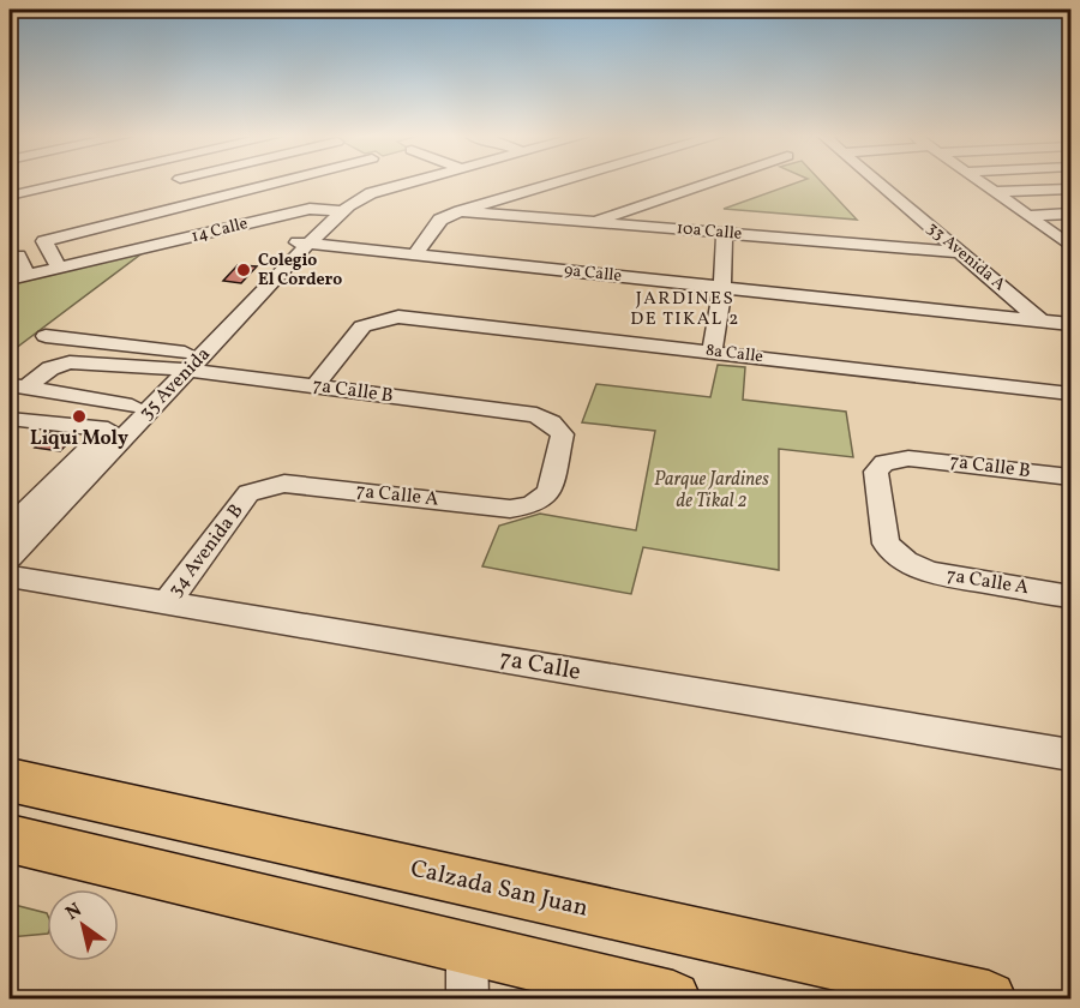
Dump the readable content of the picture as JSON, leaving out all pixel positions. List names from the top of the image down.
{
  "streets": {
    "main road": ["Calzada San Juan"],
    "street": [
      "14 Calle",
      "10a Calle",
      "33 Avenida A",
      "9a Calle",
      "8a Calle",
      "35 Avenida",
      "7a Calle B",
      "7a Calle A",
      "34 Avenida B",
      "7a Calle"
    ]
  },
  "crossings": [
    ["14 Calle", "35 Avenida"],
    ["10a Calle", "33 Avenida A"],
    ["33 Avenida A", "9a Calle"],
    ["9a Calle", "35 Avenida"],
    ["8a Calle", "7a Calle B"],
    ["35 Avenida", "7a Calle B"],
    ["7a Calle B", "7a Calle A"],
    ["7a Calle A", "34 Avenida B"],
    ["34 Avenida B", "7a Calle"]
  ],
  "districts": ["JARDINES DE TIKAL 2"],
  "parks": ["Parque Jardines de Tikal 2"],
  "places": ["Colegio El Cordero", "Liqui Moly"],
  "north": "top left"
}
